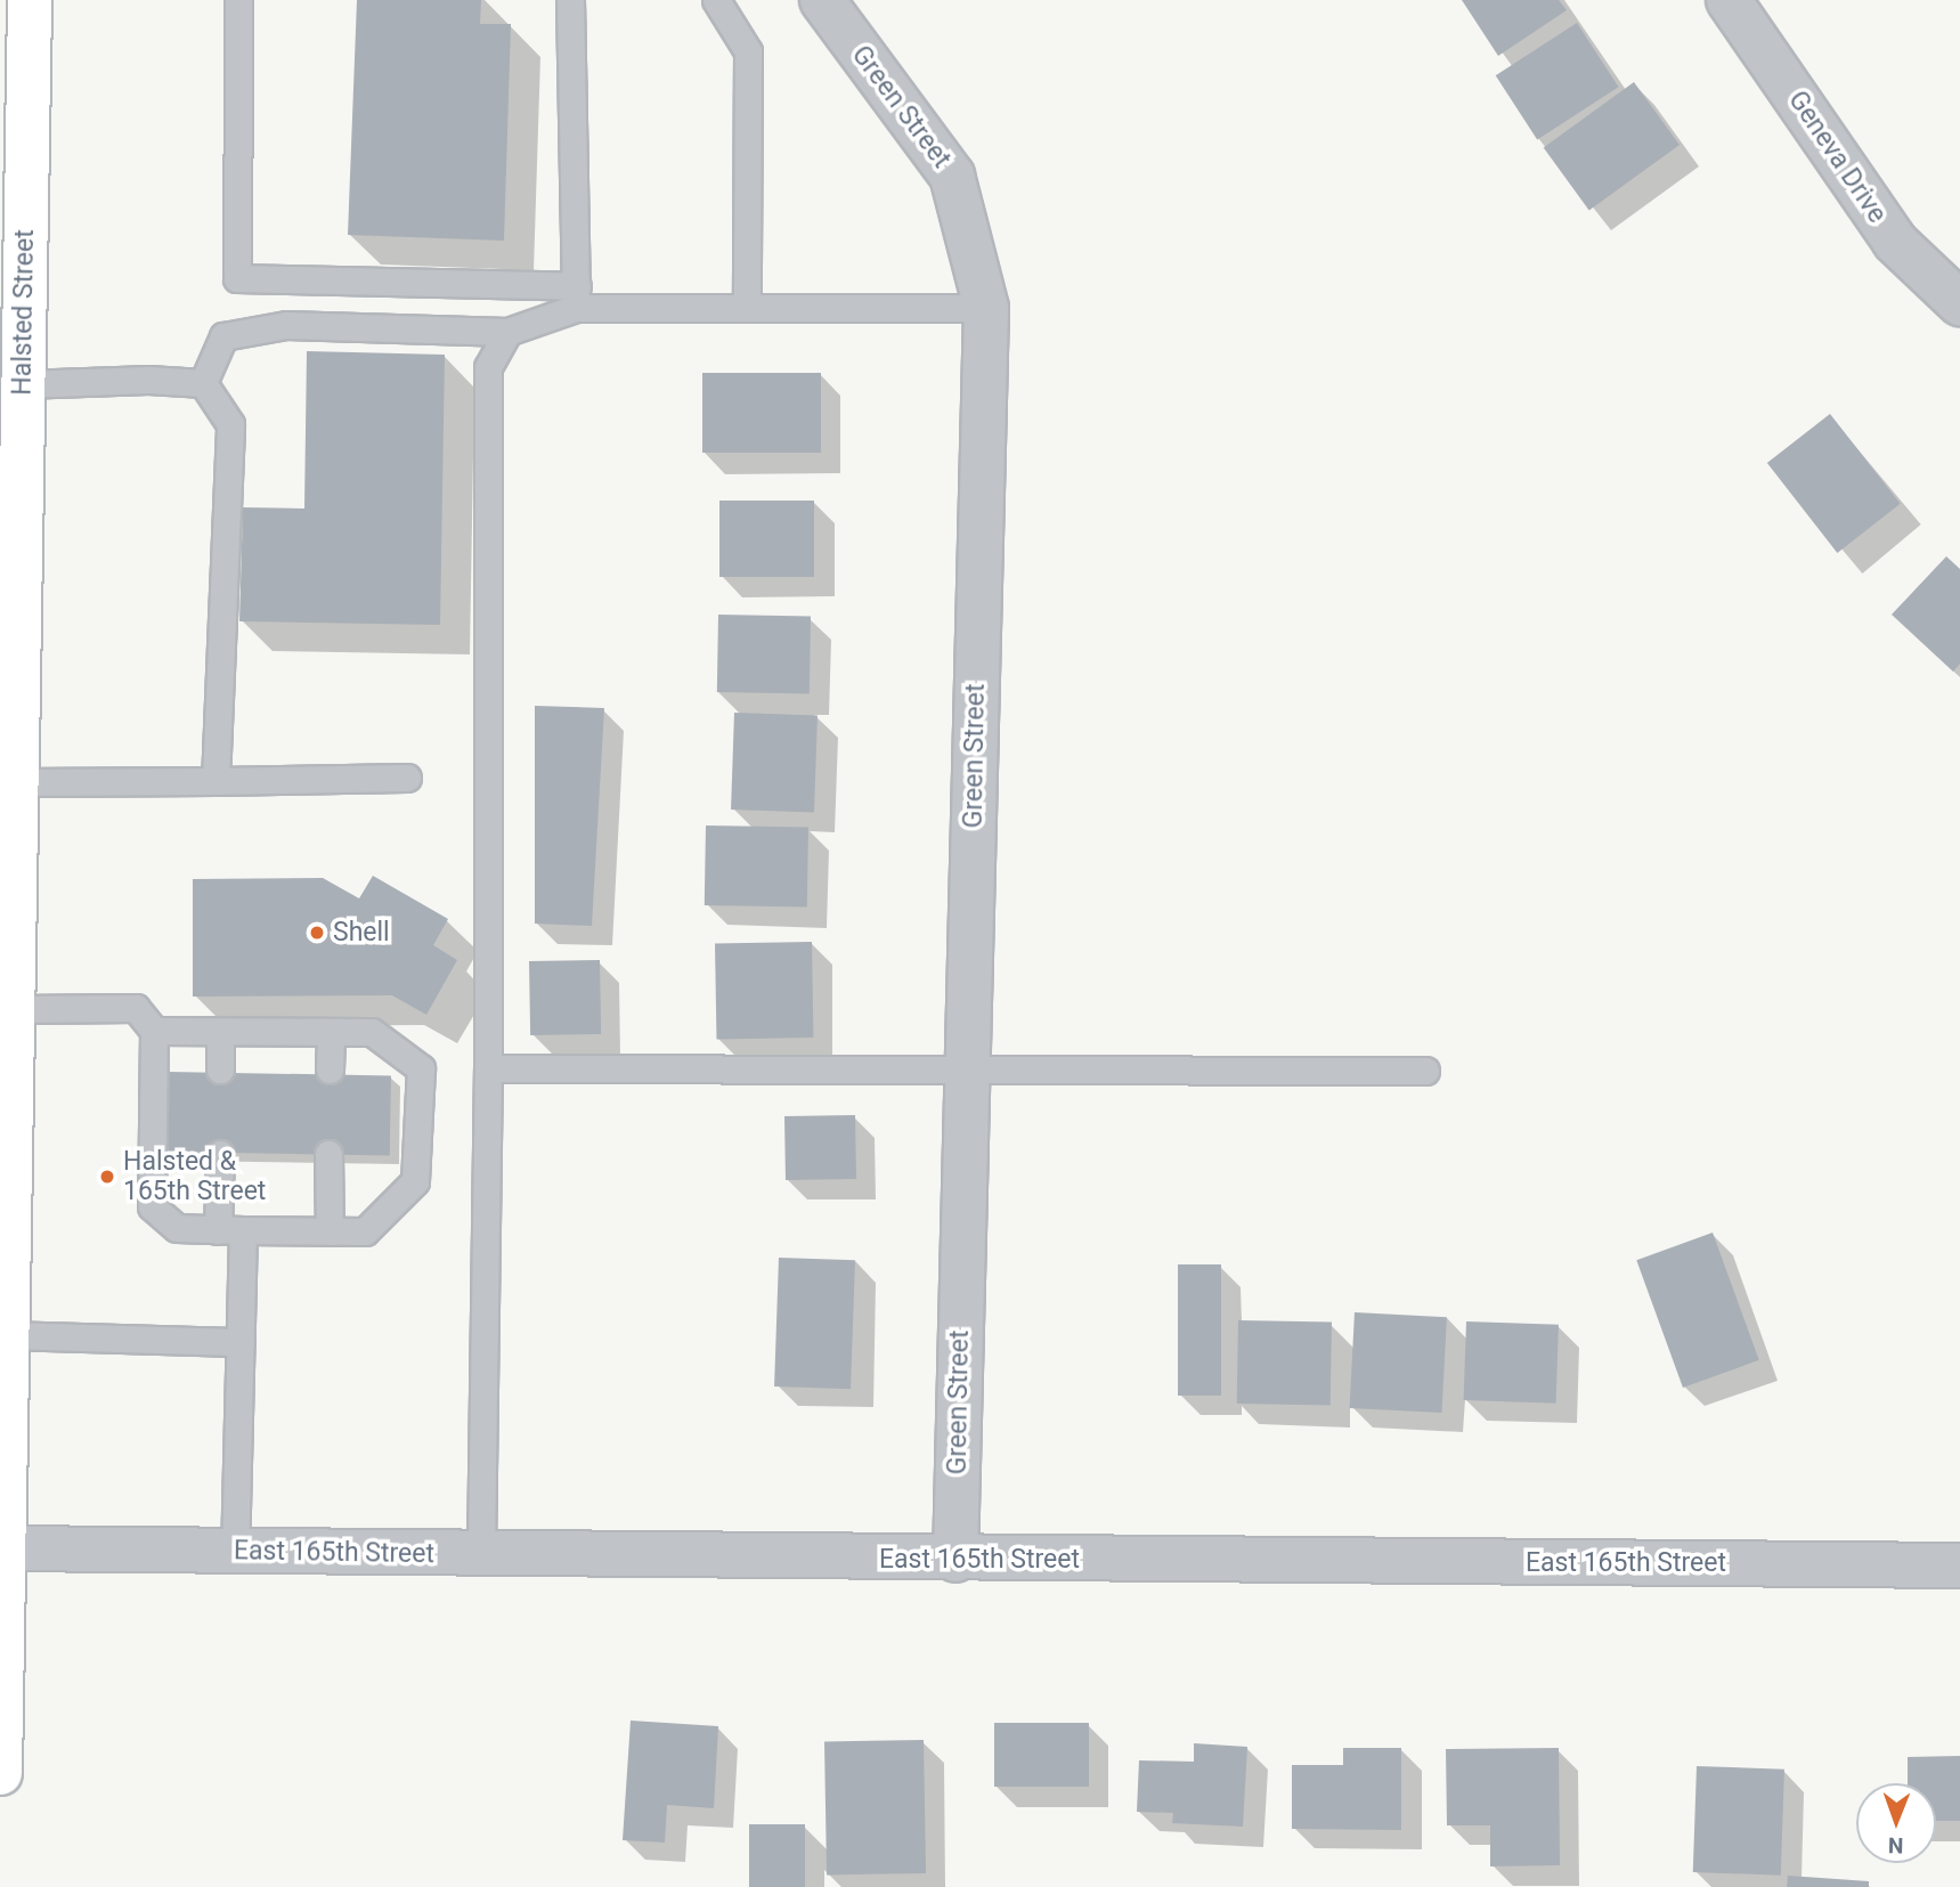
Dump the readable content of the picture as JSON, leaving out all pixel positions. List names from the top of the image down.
{
  "streets": {
    "main road": ["Halsted Street"],
    "street": ["Green Street", "Geneva Drive", "East 165th Street"]
  },
  "crossings": [
    ["Green Street", "East 165th Street"],
    ["Halsted Street", "East 165th Street"]
  ],
  "places": ["Shell", "Halsted & 165th Street"],
  "north": "bottom"
}
